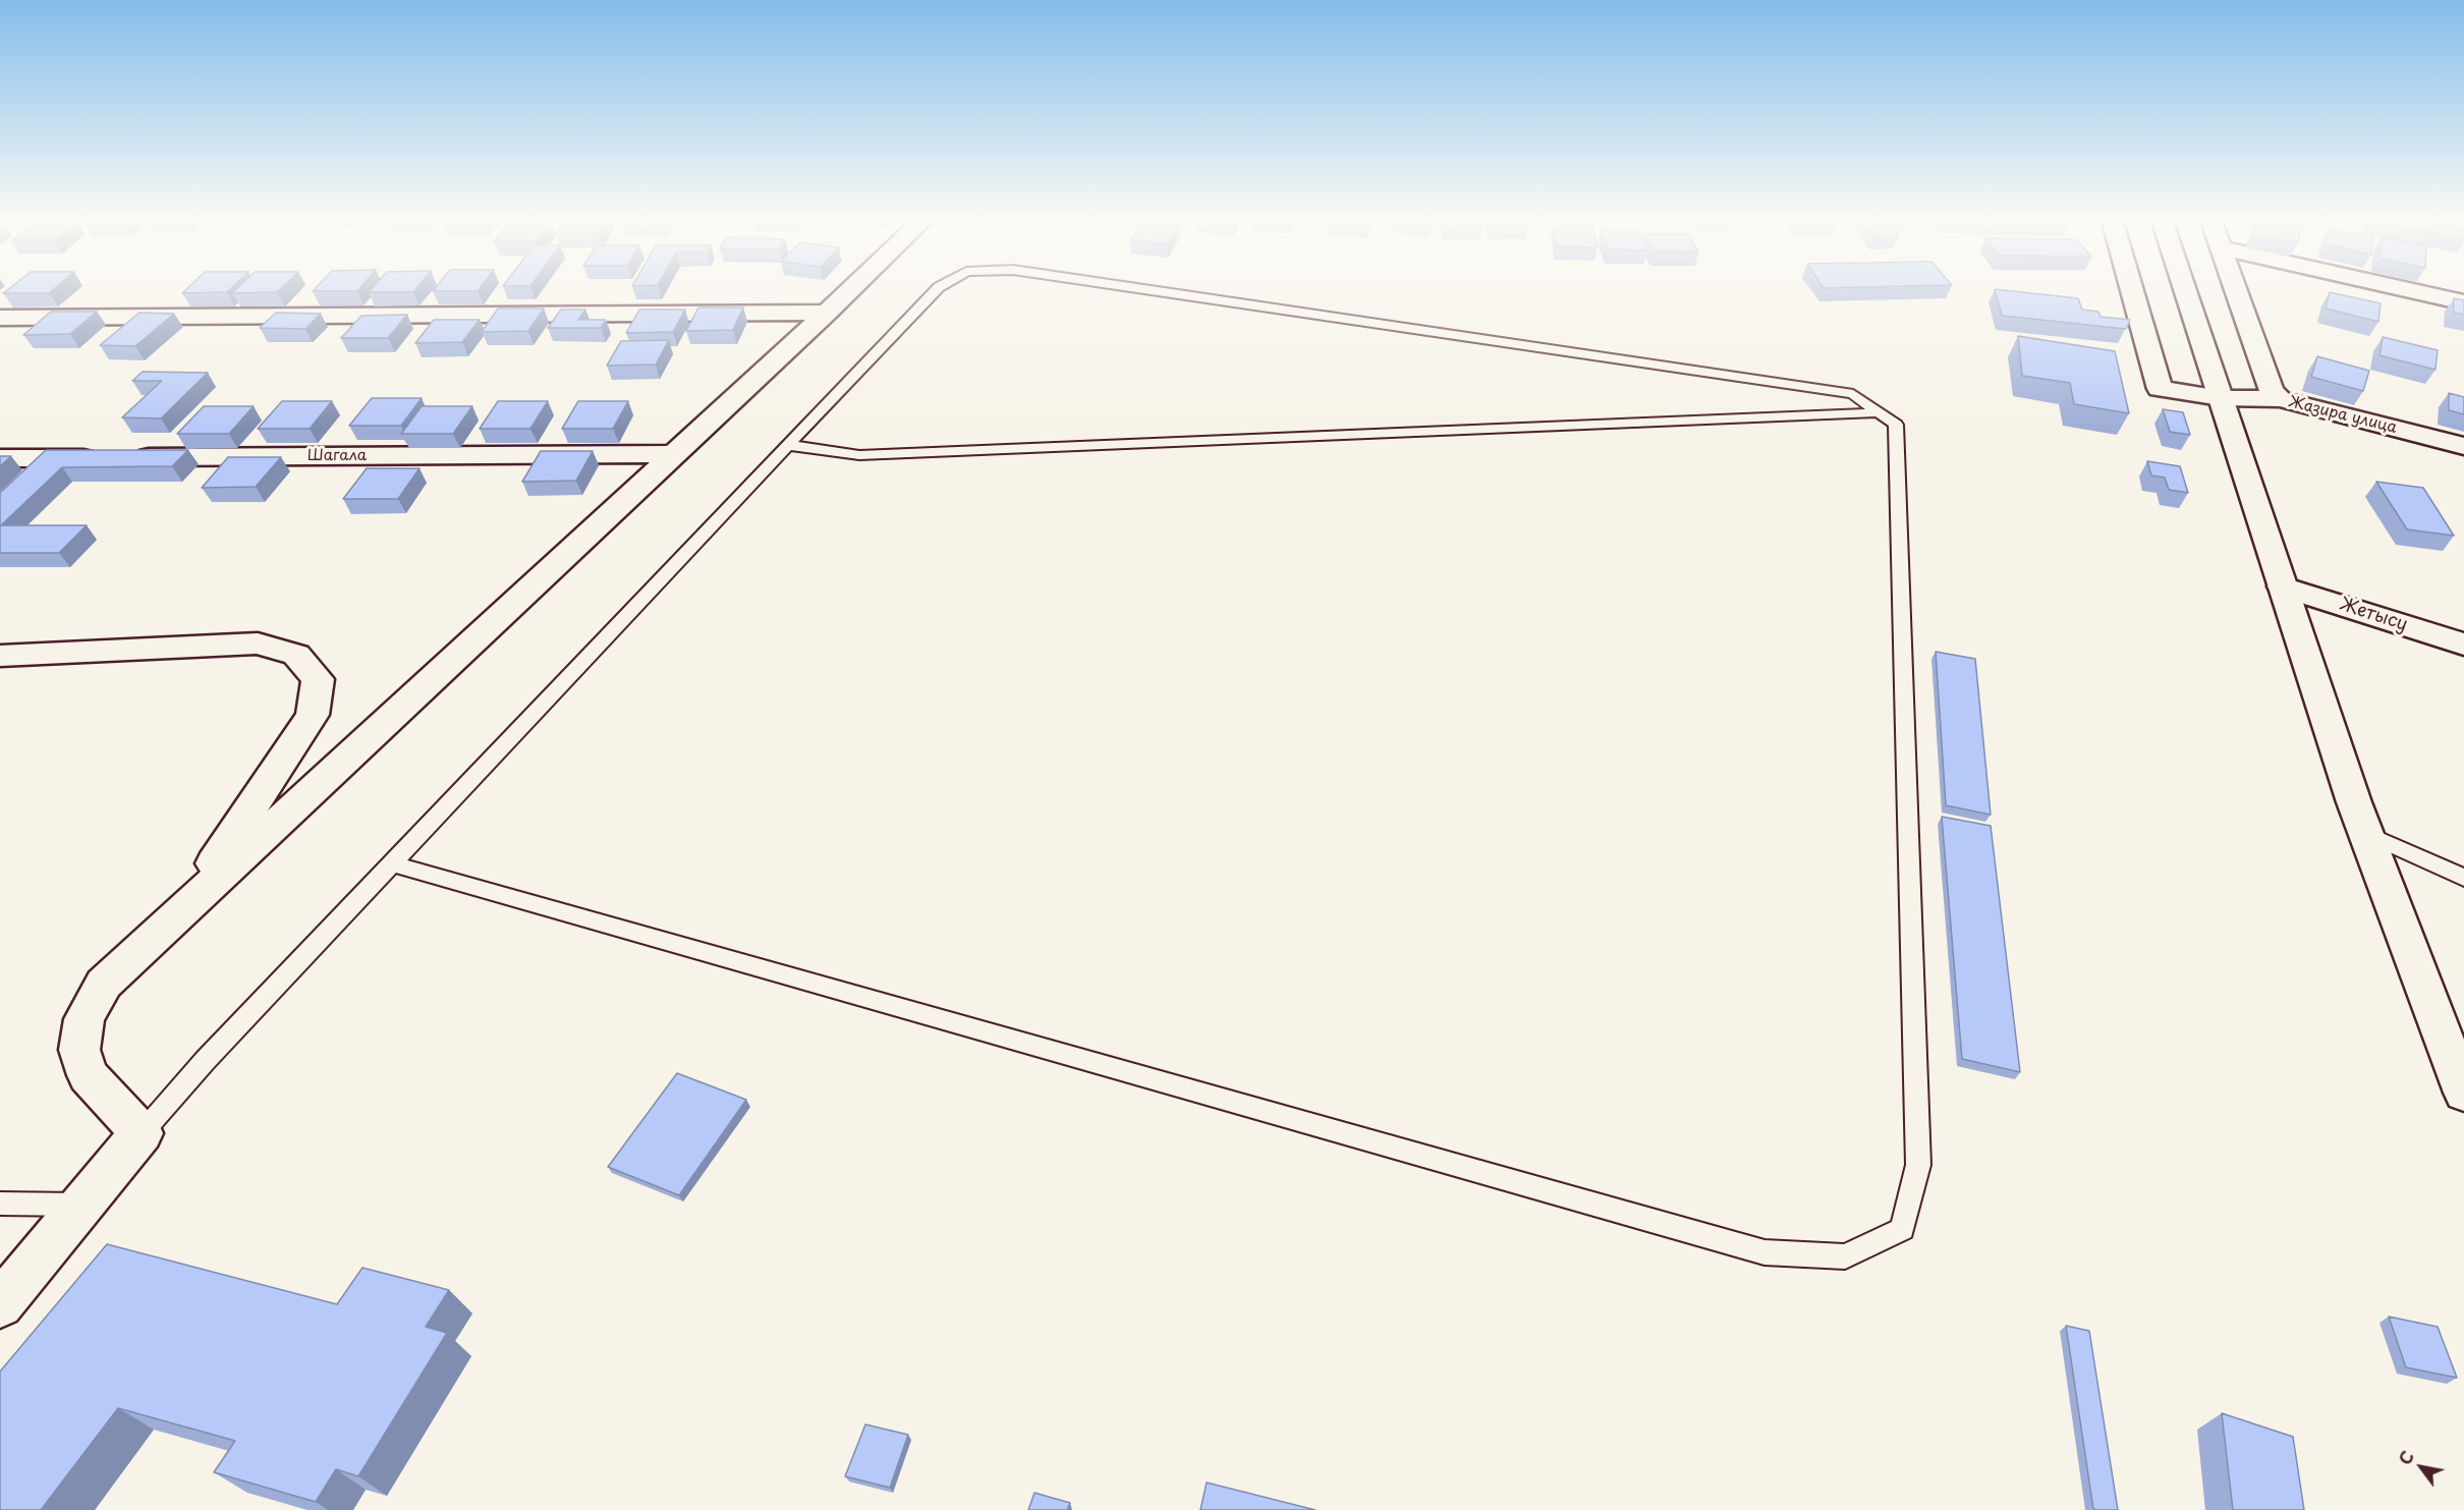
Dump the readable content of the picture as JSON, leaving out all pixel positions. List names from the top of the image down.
{
  "streets": {
    "street": ["Жазира улица", "Шагала", "Жетысу"]
  },
  "north": "top left"
}
